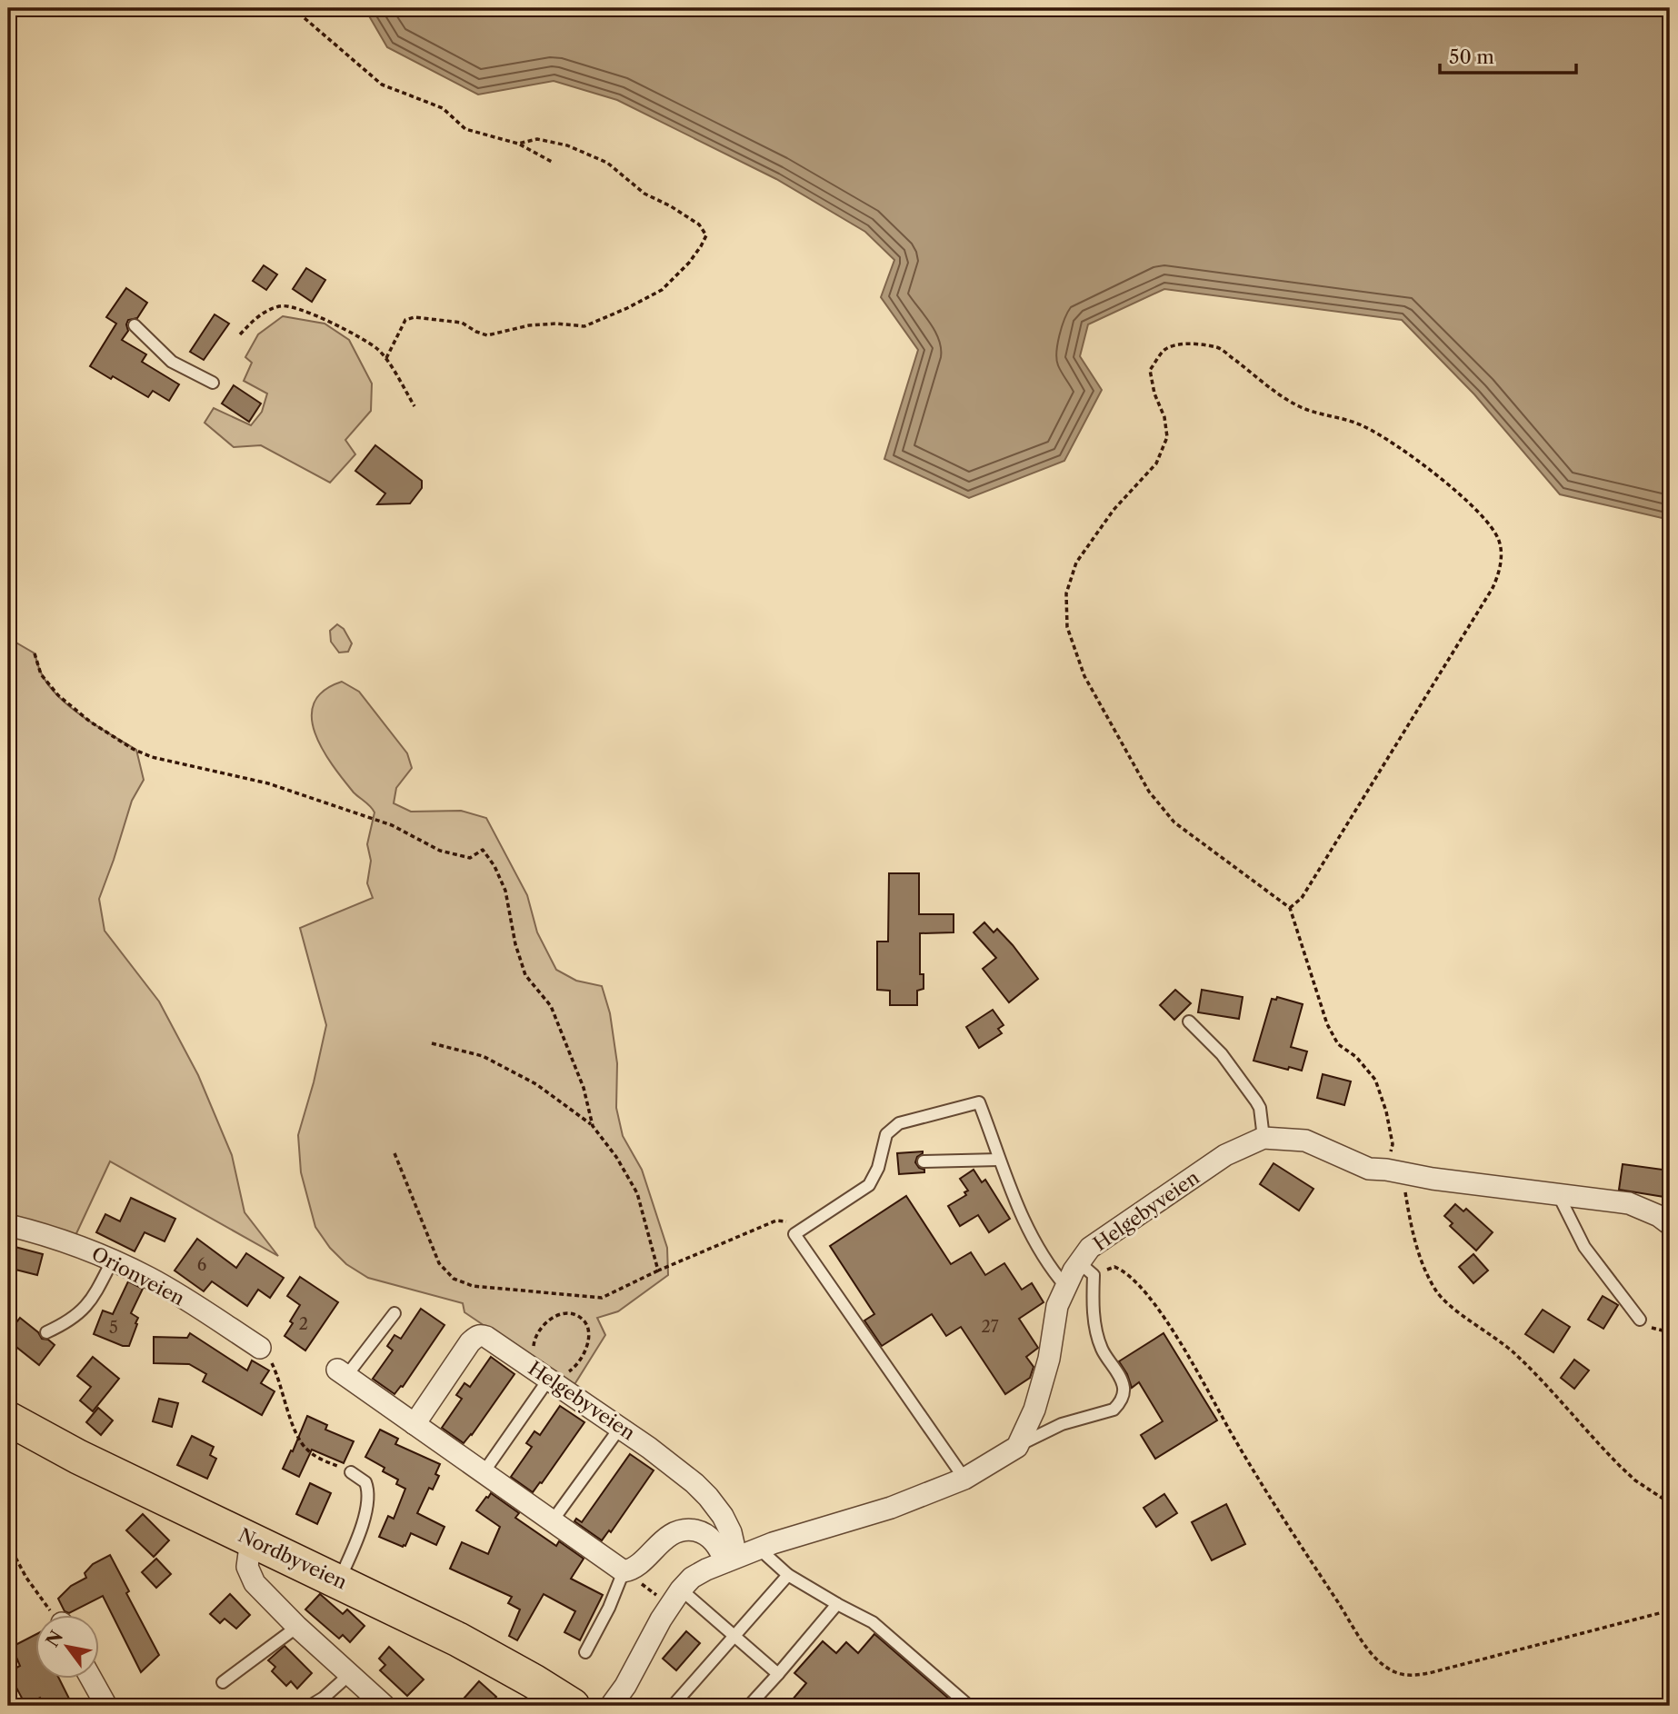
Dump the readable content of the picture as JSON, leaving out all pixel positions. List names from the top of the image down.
{
  "streets": {
    "main road": ["Nordbyveien"],
    "street": ["Helgebyveien", "Orionveien"]
  },
  "house_numbers": [
    "6",
    "2",
    "27",
    "5"
  ],
  "scale_bar": "50 m",
  "north": "top left"
}
